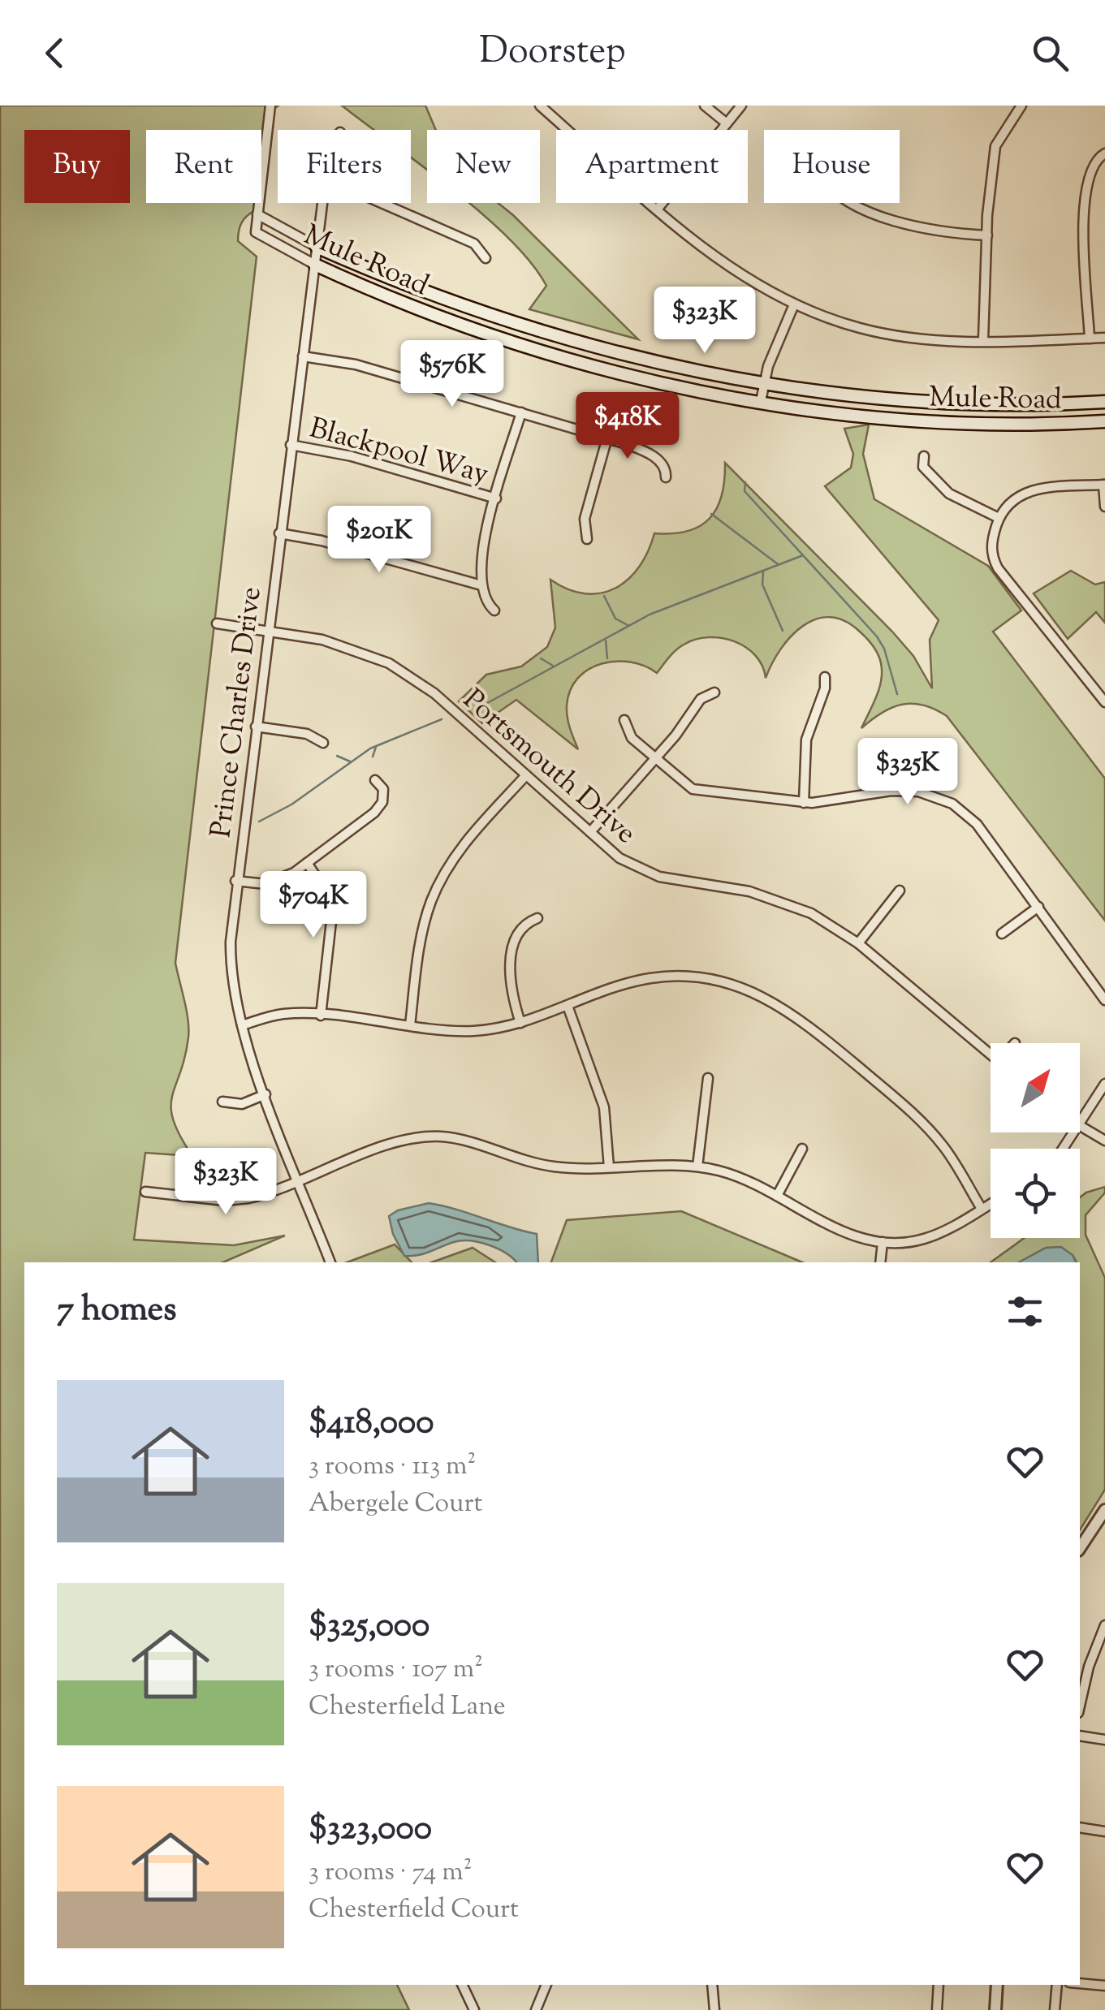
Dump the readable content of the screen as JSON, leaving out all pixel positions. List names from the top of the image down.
{
  "streets": {
    "main road": ["Mule Road"],
    "street": ["Blackpool Way", "Prince Charles Drive", "Portsmouth Drive"]
  },
  "crossings": [
    ["Mule Road", "Prince Charles Drive"],
    ["Blackpool Way", "Prince Charles Drive"],
    ["Prince Charles Drive", "Portsmouth Drive"]
  ],
  "north": "top right",
  "page": {
    "header": "Doorstep",
    "chip": [
      "Buy",
      "Rent",
      "Filters",
      "New",
      "Apartment",
      "House"
    ],
    "price": [
      "$323K",
      "$576K",
      "$418K",
      "$201K",
      "$325K",
      "$704K",
      "$323K"
    ],
    "heading": "7 homes",
    "list": [
      {
        "name": "$418,000",
        "note": "3 rooms · 113 m² · Abergele Court"
      },
      {
        "name": "$325,000",
        "note": "3 rooms · 107 m² · Chesterfield Lane"
      },
      {
        "name": "$323,000",
        "note": "3 rooms · 74 m² · Chesterfield Court"
      }
    ]
  }
}
